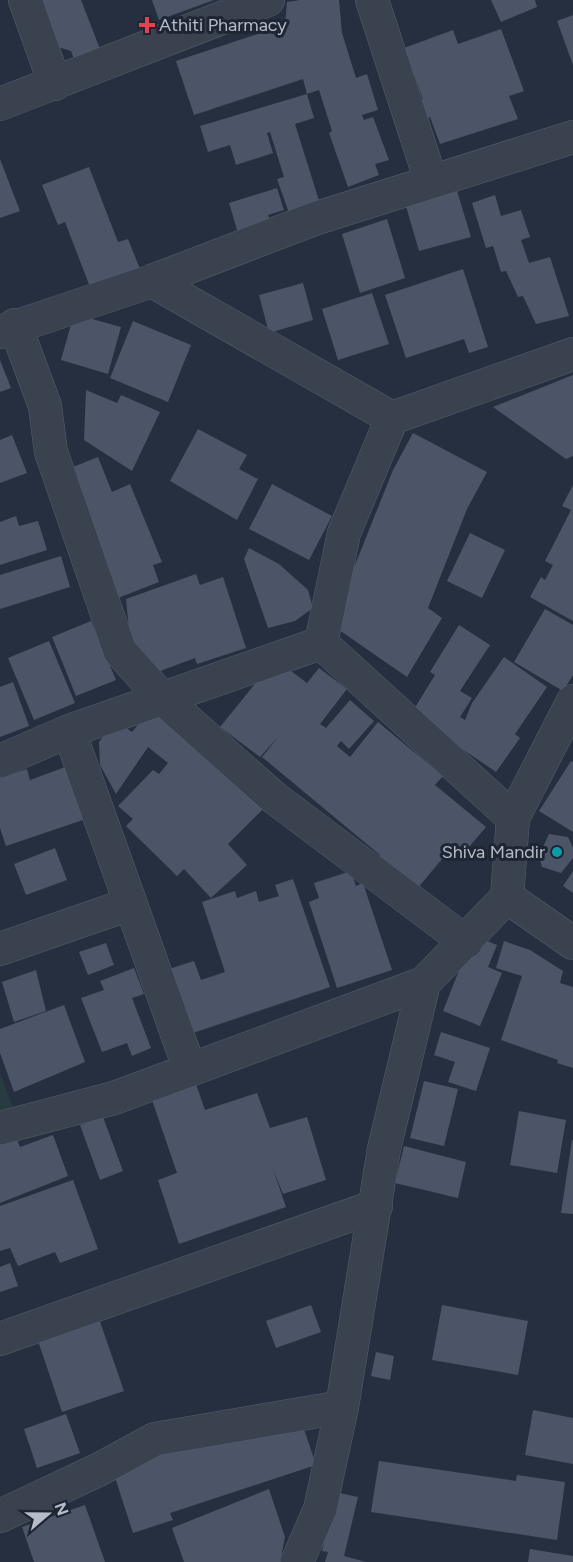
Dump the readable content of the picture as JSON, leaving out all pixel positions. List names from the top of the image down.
{
  "places": {
    "health": ["Athiti Pharmacy"],
    "other": ["Shiva Mandir"]
  },
  "north": "right"
}
